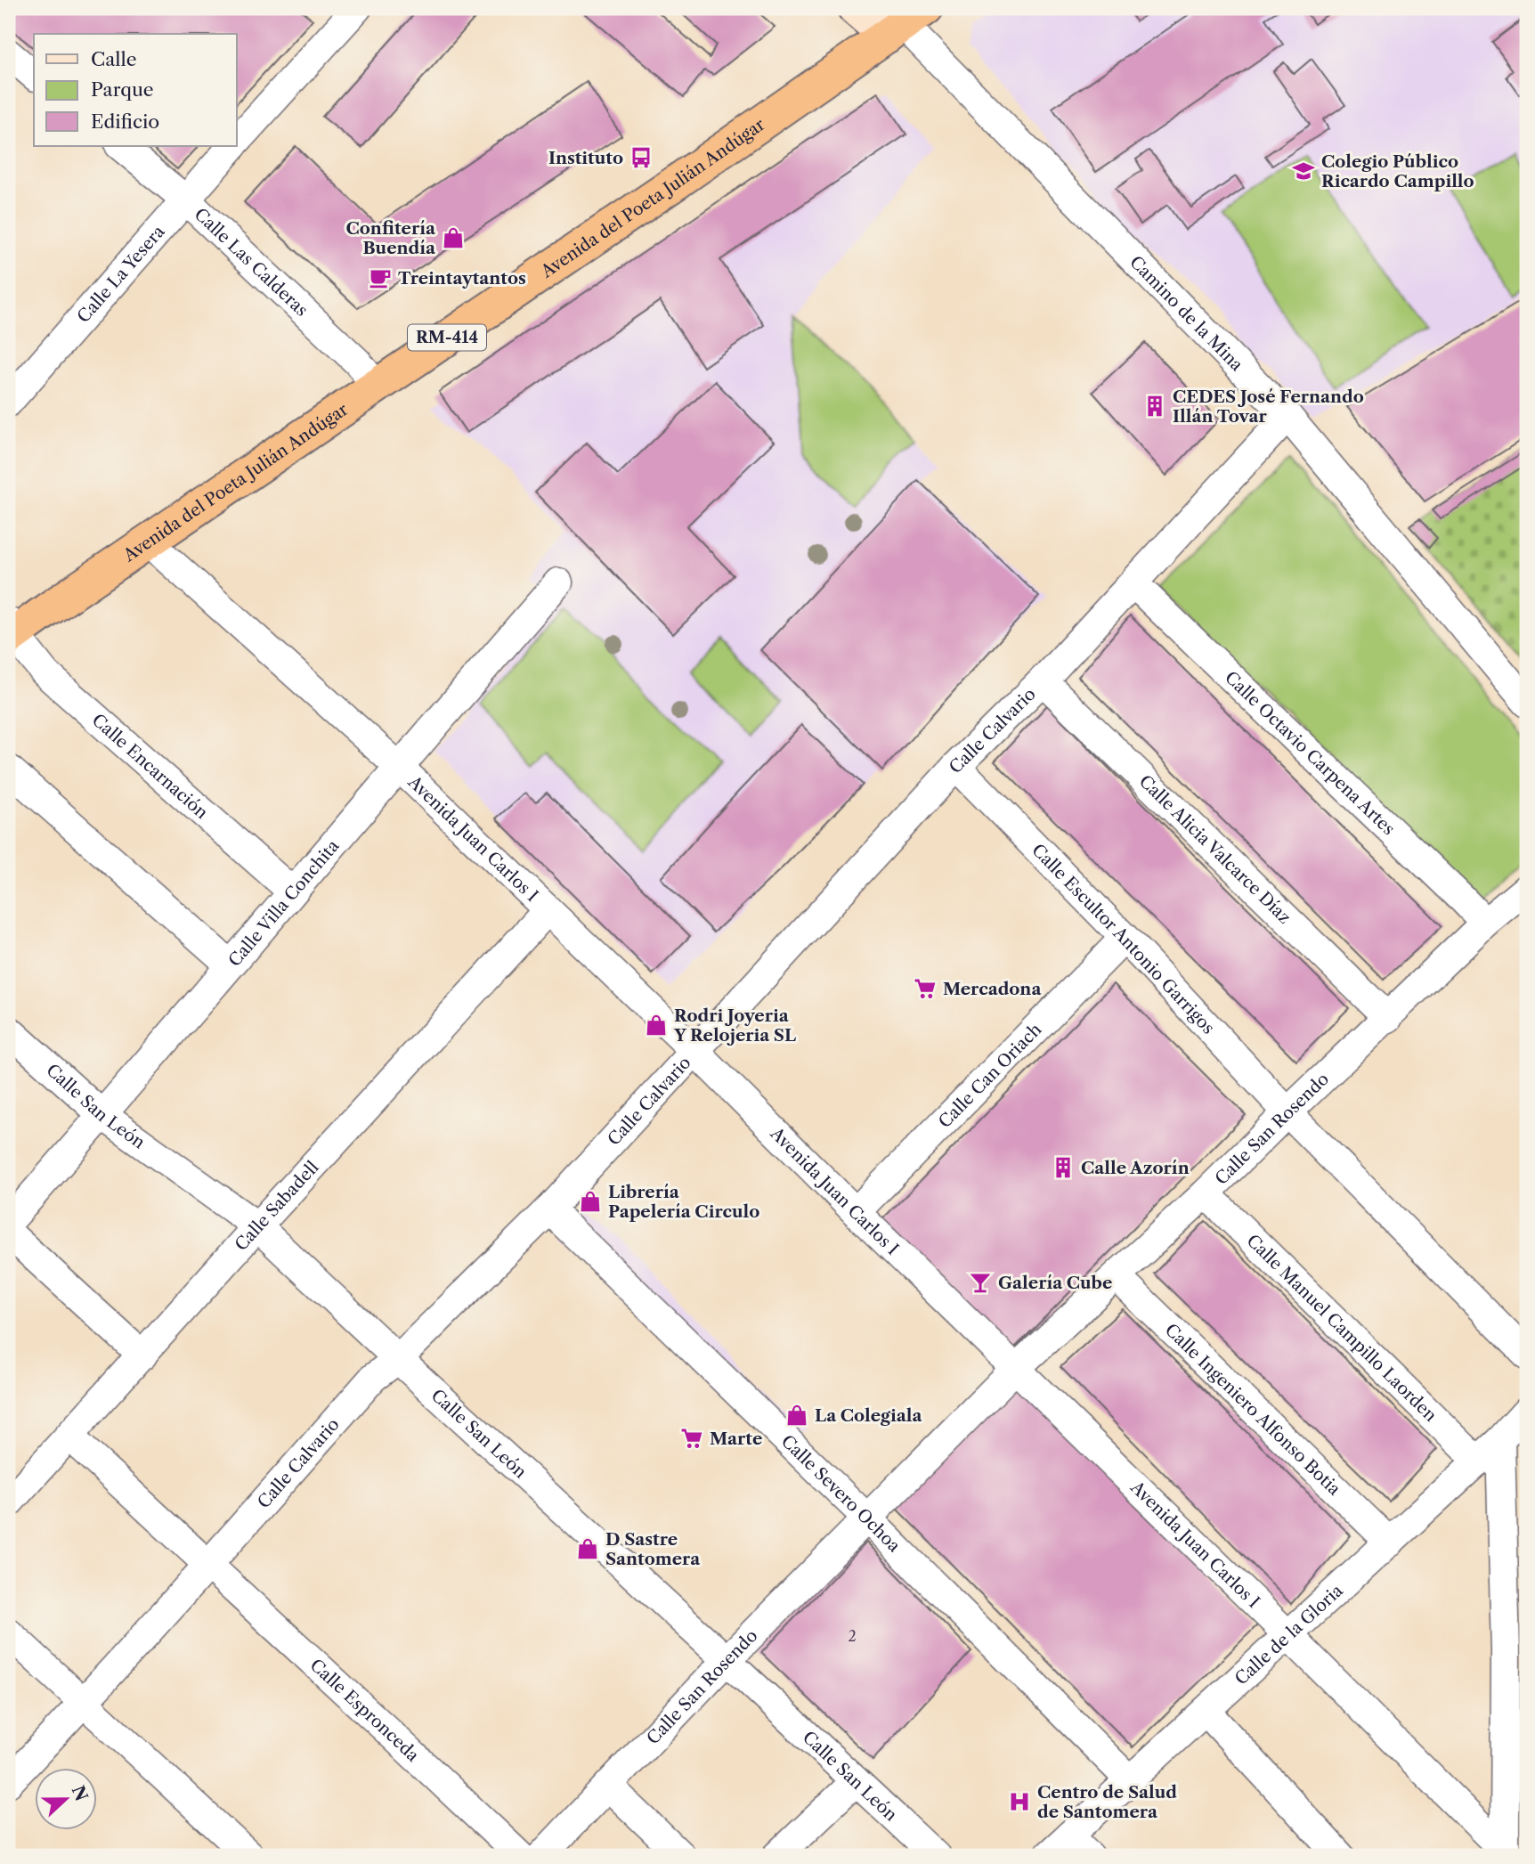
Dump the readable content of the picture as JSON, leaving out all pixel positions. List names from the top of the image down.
{
  "streets": {
    "highway": ["Avenida del Poeta Julián Andúgar", "RM-414"],
    "street": [
      "Calle Las Calderas",
      "Calle La Yesera",
      "Camino de la Mina",
      "Calle Calvario",
      "Calle Octavio Carpena Artes",
      "Calle Encarnación",
      "Avenida Juan Carlos I",
      "Calle Alicia Valcarce Díaz",
      "Calle Villa Conchita",
      "Calle Escultor Antonio Garrigos",
      "Calle Can Oriach",
      "Calle San León",
      "Calle San Rosendo",
      "Calle Sabadell",
      "Calle Manuel Campillo Laorden",
      "Calle Ingeniero Alfonso Botia",
      "Calle Severo Ochoa",
      "Calle de la Gloria",
      "Calle Espronceda"
    ]
  },
  "crossings": [
    ["Avenida del Poeta Julián Andúgar", "Calle Las Calderas"],
    ["Avenida del Poeta Julián Andúgar", "Camino de la Mina"],
    ["Avenida del Poeta Julián Andúgar", "Calle Encarnación"],
    ["Avenida del Poeta Julián Andúgar", "Avenida Juan Carlos I"],
    ["Calle Las Calderas", "Calle La Yesera"],
    ["Camino de la Mina", "Calle Calvario"],
    ["Calle Calvario", "Calle Octavio Carpena Artes"],
    ["Calle Calvario", "Avenida Juan Carlos I"],
    ["Calle Calvario", "Calle Alicia Valcarce Díaz"],
    ["Calle Calvario", "Calle Escultor Antonio Garrigos"],
    ["Calle Calvario", "Calle San León"],
    ["Calle Calvario", "Calle Severo Ochoa"],
    ["Calle Calvario", "Calle Espronceda"],
    ["Calle Octavio Carpena Artes", "Calle San Rosendo"],
    ["Calle Encarnación", "Calle Villa Conchita"],
    ["Avenida Juan Carlos I", "Calle Villa Conchita"],
    ["Avenida Juan Carlos I", "Calle Can Oriach"],
    ["Avenida Juan Carlos I", "Calle San Rosendo"],
    ["Avenida Juan Carlos I", "Calle Sabadell"],
    ["Avenida Juan Carlos I", "Calle de la Gloria"],
    ["Calle Alicia Valcarce Díaz", "Calle San Rosendo"],
    ["Calle Villa Conchita", "Calle San León"],
    ["Calle Escultor Antonio Garrigos", "Calle Can Oriach"],
    ["Calle Escultor Antonio Garrigos", "Calle San Rosendo"],
    ["Calle San León", "Calle San Rosendo"],
    ["Calle San León", "Calle Sabadell"],
    ["Calle San Rosendo", "Calle Manuel Campillo Laorden"],
    ["Calle San Rosendo", "Calle Ingeniero Alfonso Botia"],
    ["Calle San Rosendo", "Calle Severo Ochoa"],
    ["Calle Sabadell", "Calle Espronceda"],
    ["Calle Manuel Campillo Laorden", "Calle de la Gloria"],
    ["Calle Ingeniero Alfonso Botia", "Calle de la Gloria"],
    ["Calle Severo Ochoa", "Calle de la Gloria"]
  ],
  "places": {
    "bus stop": ["Instituto"],
    "school or university": ["Colegio Público Ricardo Campillo"],
    "shop": [
      "Confitería Buendía",
      "Rodri Joyeria Y Relojeria SL",
      "Librería Papelería Circulo",
      "La Colegiala",
      "D Sastre Santomera"
    ],
    "cafe": ["Treintaytantos"],
    "building": ["CEDES José Fernando Illán Tovar", "Calle Azorín"],
    "supermarket": ["Mercadona", "Marte"],
    "bar": ["Galería Cube"],
    "hospital": ["Centro de Salud de Santomera"]
  },
  "house_numbers": ["2"],
  "legend": ["Calle", "Parque", "Edificio"],
  "north": "right"
}
